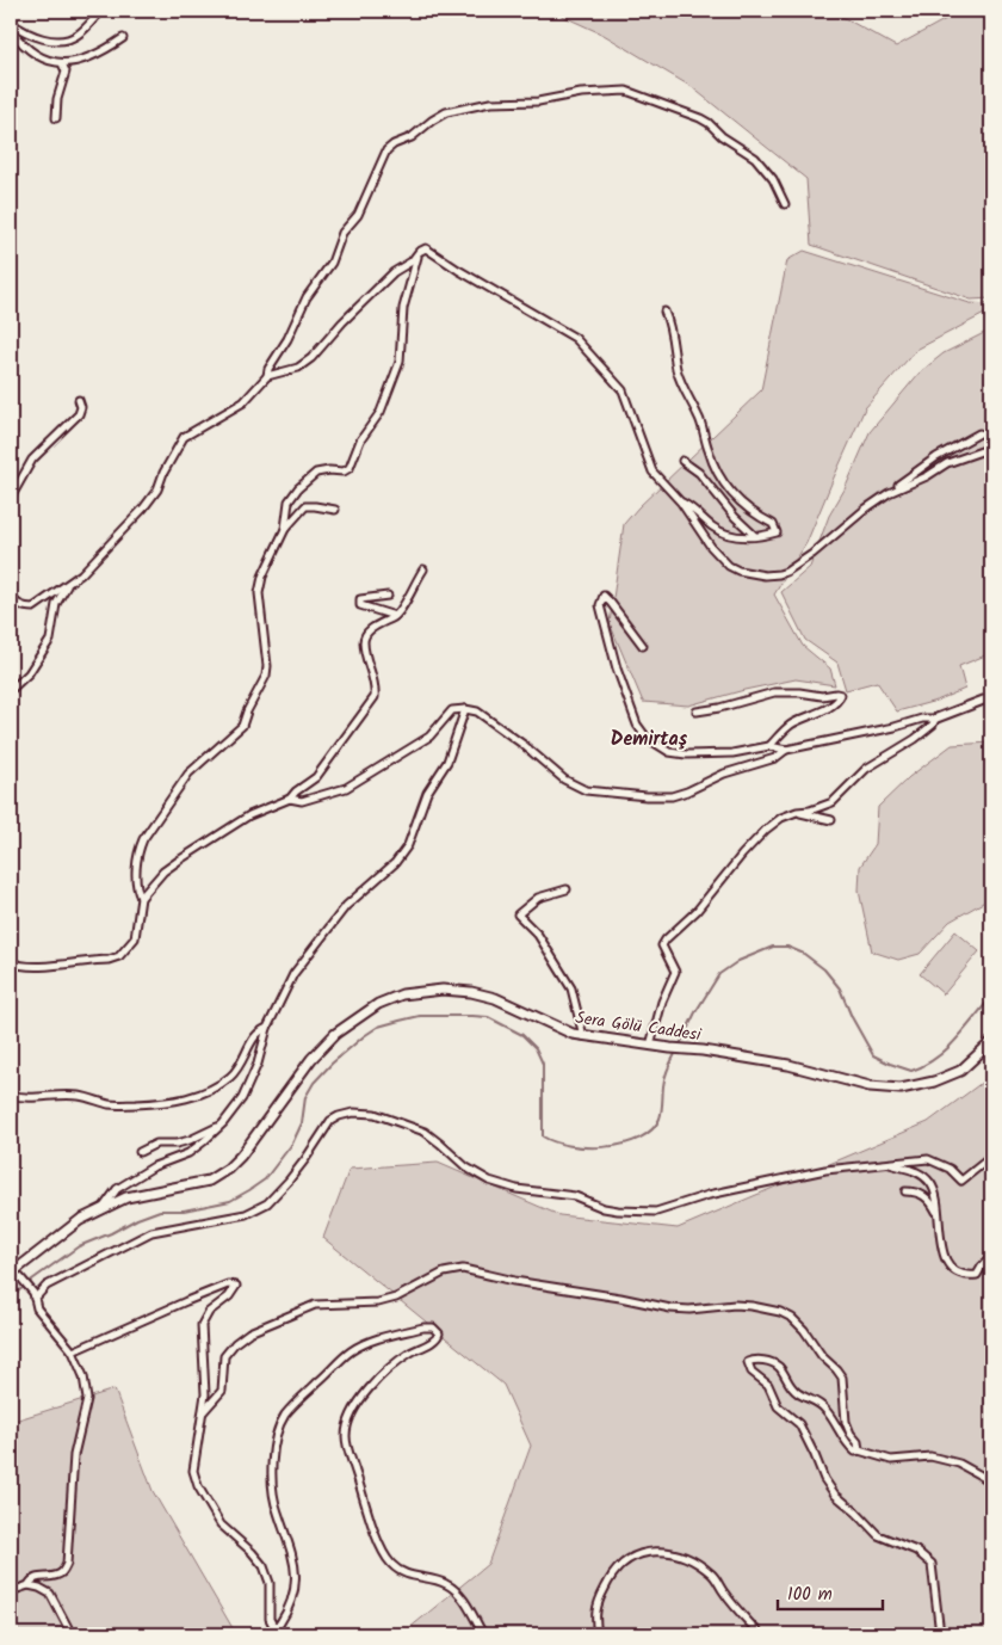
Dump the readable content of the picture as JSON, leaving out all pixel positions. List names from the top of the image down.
{
  "streets": {
    "main road": ["Sera Gölü Caddesi"]
  },
  "districts": ["Demirtaş"],
  "scale_bar": "100 m"
}
